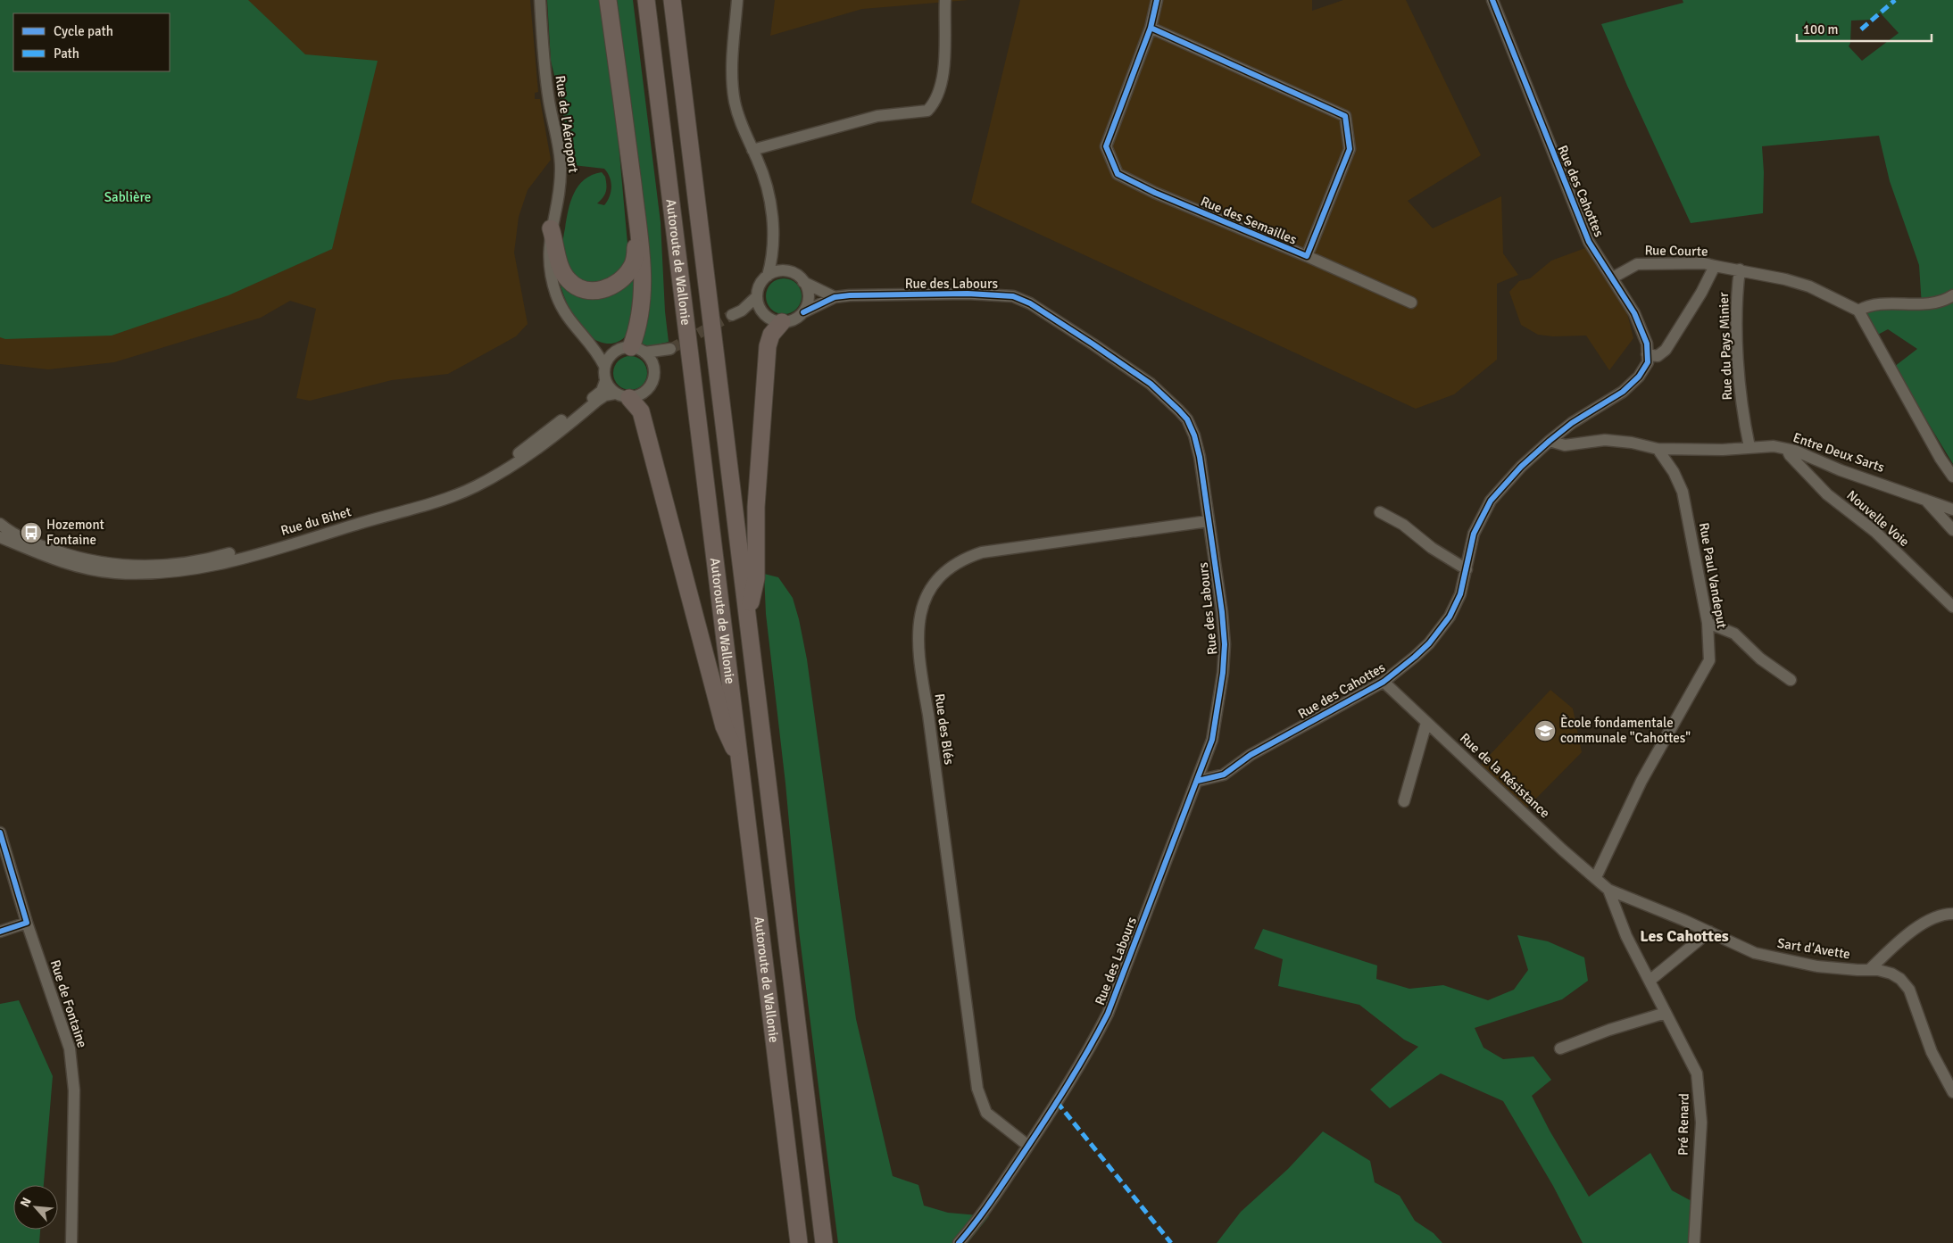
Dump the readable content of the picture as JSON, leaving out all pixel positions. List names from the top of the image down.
{
  "streets": {
    "highway": ["Autoroute de Wallonie"],
    "street": [
      "Rue de l'Aéroport",
      "Rue des Cahottes",
      "Rue des Semailles",
      "Rue Courte",
      "Rue des Labours",
      "Rue du Pays Minier",
      "Entre Deux Sarts",
      "Nouvelle Voie",
      "Rue du Bihet",
      "Rue Paul Vandeput",
      "Rue des Blés",
      "Rue de la Résistance",
      "Sart d'Avette",
      "Rue de Fontaine",
      "Pré Renard"
    ]
  },
  "crossings": [
    ["Rue de l'Aéroport", "Rue du Bihet"],
    ["Rue des Cahottes", "Rue Courte"],
    ["Rue des Cahottes", "Rue des Labours"],
    ["Rue des Cahottes", "Rue du Pays Minier"],
    ["Rue des Cahottes", "Rue de la Résistance"],
    ["Rue Courte", "Rue du Pays Minier"],
    ["Rue des Labours", "Rue des Blés"],
    ["Rue du Pays Minier", "Entre Deux Sarts"],
    ["Entre Deux Sarts", "Nouvelle Voie"],
    ["Entre Deux Sarts", "Rue Paul Vandeput"],
    ["Rue Paul Vandeput", "Rue de la Résistance"],
    ["Rue de la Résistance", "Sart d'Avette"],
    ["Rue de la Résistance", "Pré Renard"],
    ["Sart d'Avette", "Pré Renard"]
  ],
  "districts": ["Les Cahottes"],
  "parks": ["Sablière"],
  "places": {
    "bus stop": ["Hozemont Fontaine"],
    "school or university": ["Ècole fondamentale communale \"Cahottes\""]
  },
  "legend": ["Cycle path", "Path"],
  "scale_bar": "100 m",
  "north": "top left"
}
